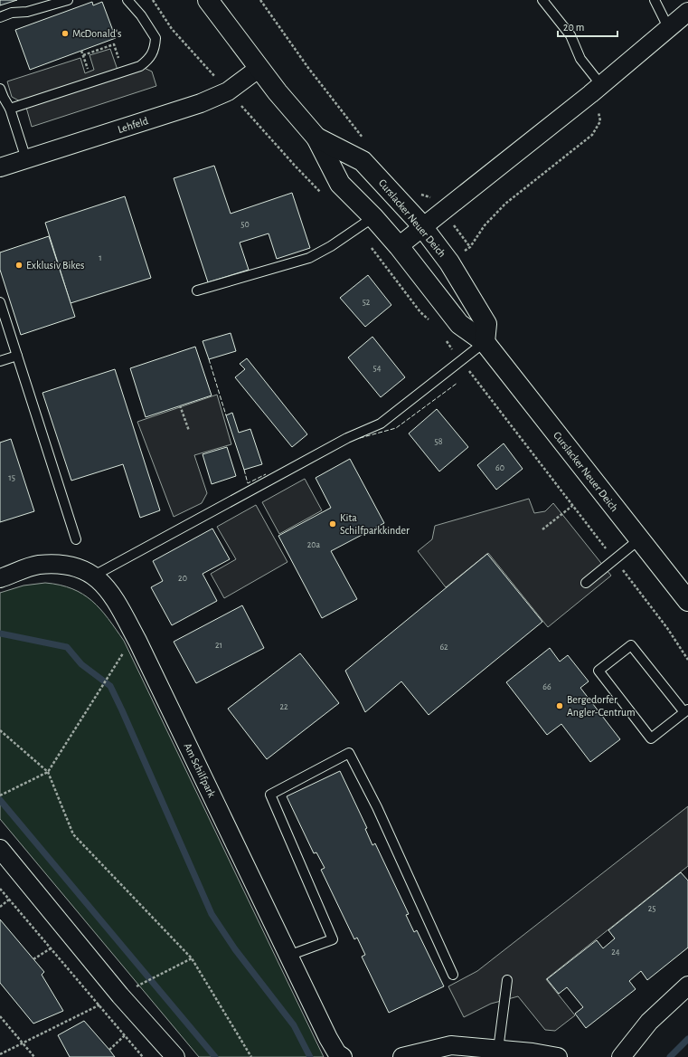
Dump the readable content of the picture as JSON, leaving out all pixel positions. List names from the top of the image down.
{
  "streets": {
    "main road": ["Curslacker Neuer Deich"],
    "street": ["Lehfeld", "Am Schilfpark"]
  },
  "crossings": [
    ["Lehfeld", "Curslacker Neuer Deich"]
  ],
  "places": [
    "McDonald's",
    "Exklusiv Bikes",
    "Kita Schilfparkkinder",
    "Bergedorfer Angler-Centrum"
  ],
  "house_numbers": [
    "50",
    "1",
    "52",
    "54",
    "58",
    "60",
    "15",
    "20a",
    "20",
    "21",
    "62",
    "66",
    "22",
    "25",
    "24"
  ],
  "scale_bar": "20 m"
}
